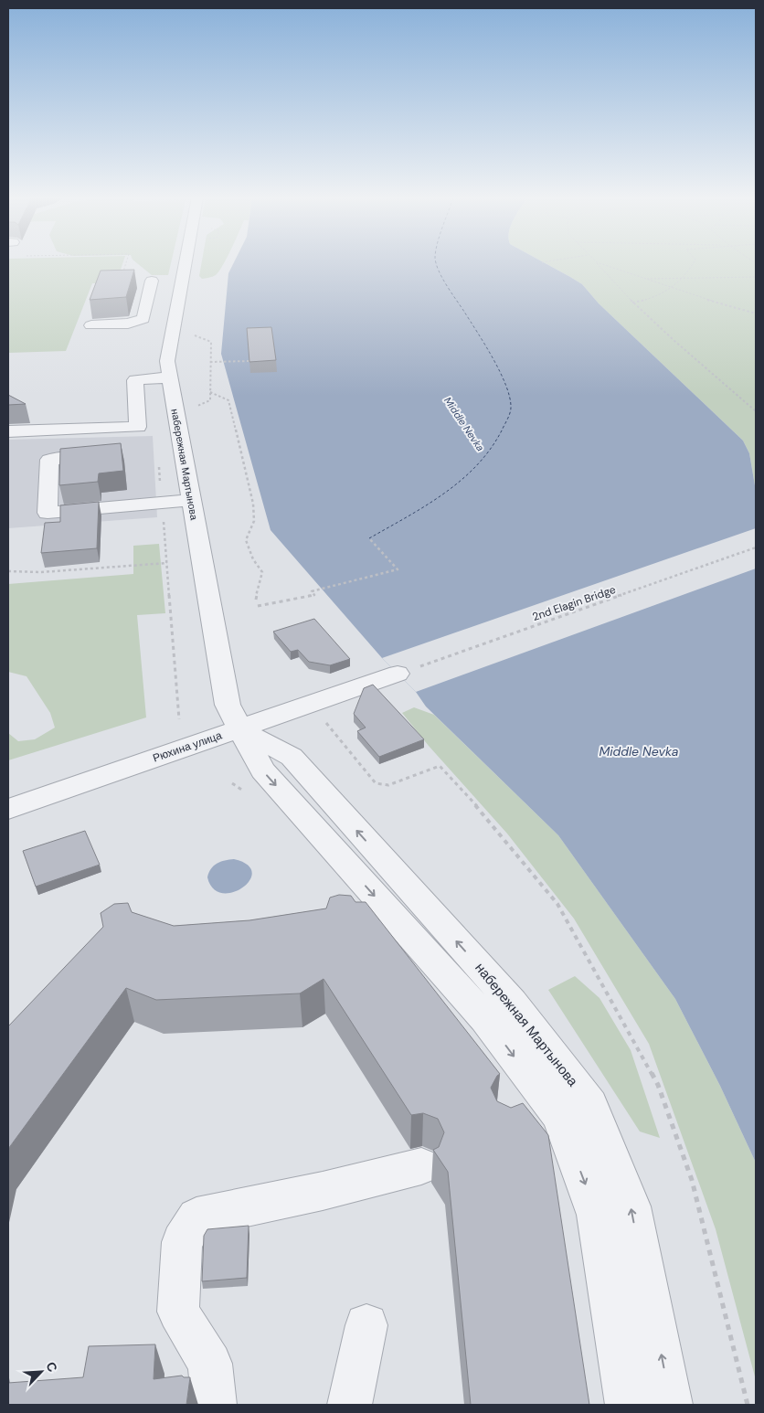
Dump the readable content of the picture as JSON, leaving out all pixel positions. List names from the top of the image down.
{
  "streets": {
    "street": ["набережная Мартынова", "Рюхина улица"],
    "path": ["2nd Elagin Bridge"]
  },
  "crossings": [
    ["набережная Мартынова", "Рюхина улица"],
    ["2nd Elagin Bridge", "Рюхина улица"]
  ],
  "water": ["Middle Nevka"],
  "north": "top right"
}
